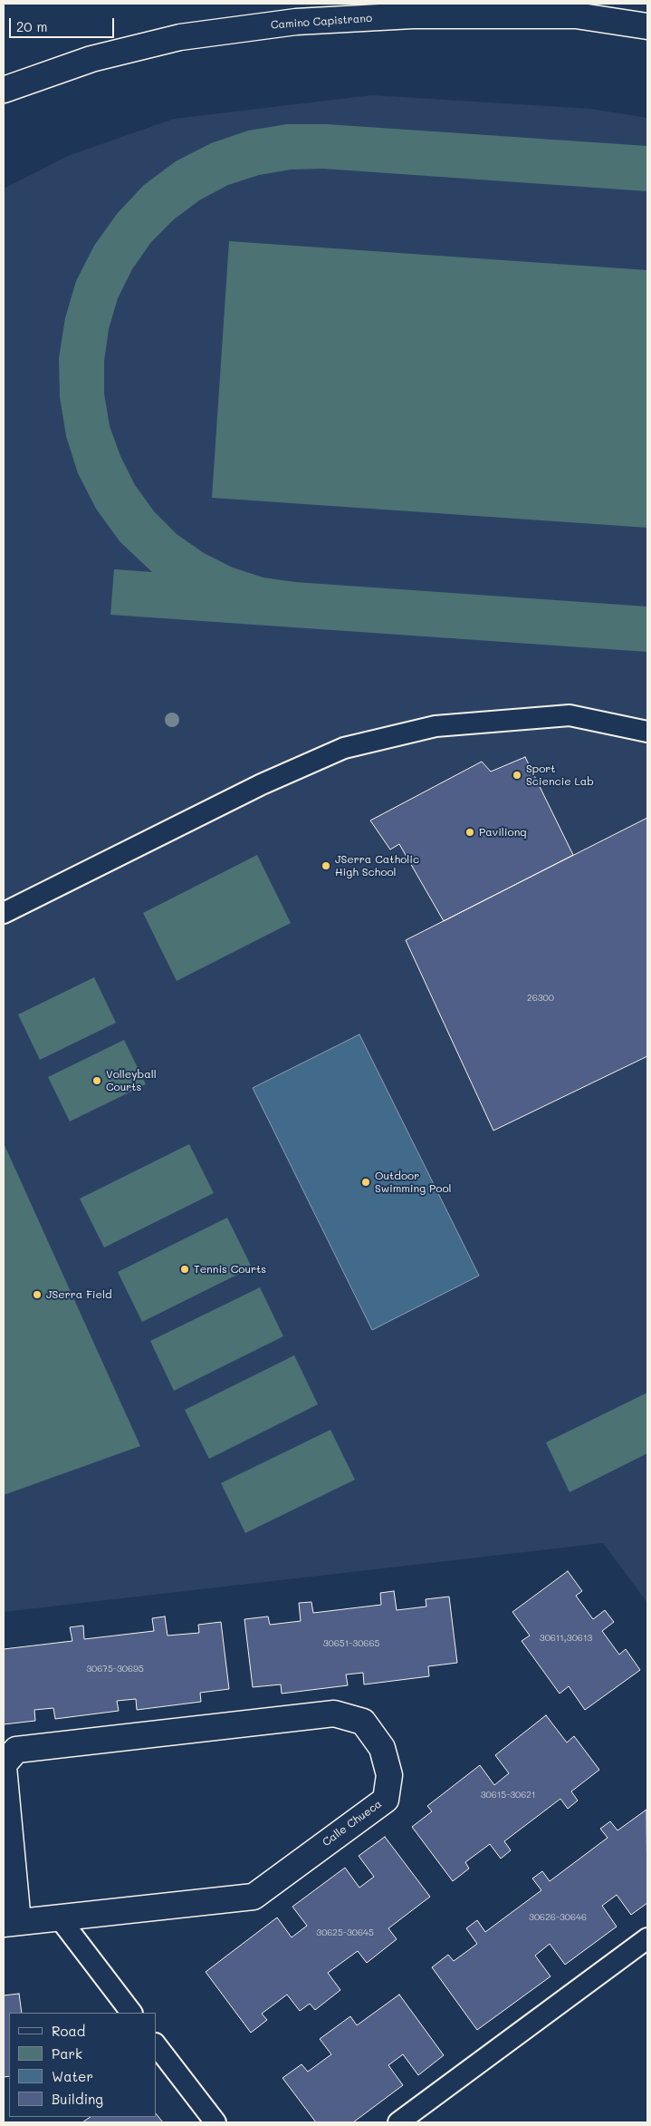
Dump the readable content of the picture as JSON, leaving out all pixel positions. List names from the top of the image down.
{
  "streets": {
    "street": ["Camino Capistrano", "Calle Chueca"]
  },
  "places": [
    "Sport Sciencie Lab",
    "Pavilionq",
    "JSerra Catholic High School",
    "Volleyball Courts",
    "Outdoor Swimming Pool",
    "Tennis Courts",
    "JSerra Field"
  ],
  "house_numbers": [
    "26300",
    "30611,30613",
    "30651-30665",
    "30675-30695",
    "30615-30621",
    "30626-30646",
    "30625-30645"
  ],
  "legend": [
    "Road",
    "Park",
    "Water",
    "Building"
  ],
  "scale_bar": "20 m"
}
